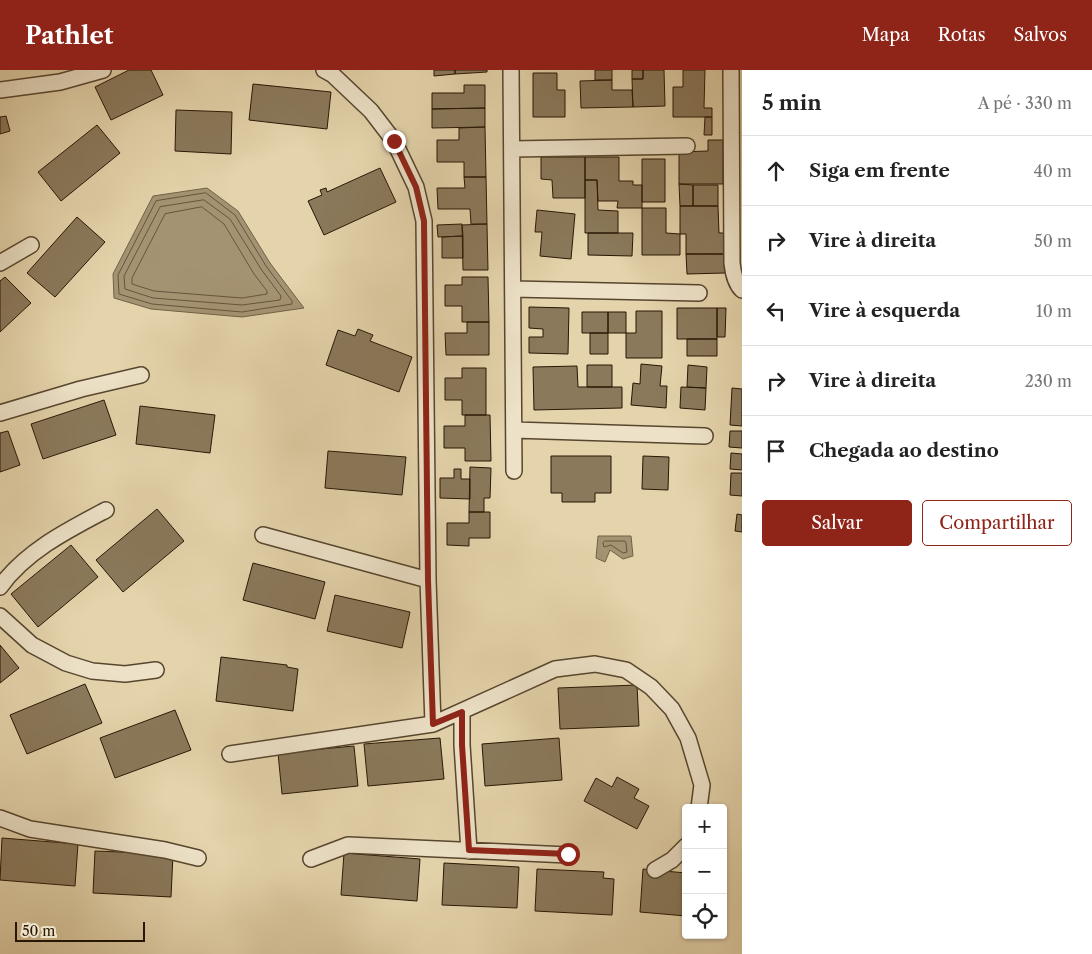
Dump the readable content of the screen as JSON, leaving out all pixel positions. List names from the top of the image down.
{
  "scale_bar": "50 m",
  "page": {
    "header": "Pathlet",
    "nav": ["Mapa", "Rotas", "Salvos"],
    "heading": ["5 min", "A pé · 330 m"],
    "list": [
      ["Siga em frente", "40 m"],
      ["Vire à direita", "50 m"],
      ["Vire à esquerda", "10 m"],
      ["Vire à direita", "230 m"],
      "Chegada ao destino"
    ],
    "buttons": ["Salvar", "Compartilhar"],
    "map_buttons": ["+", "−"],
    "scale": "50 m"
  }
}
